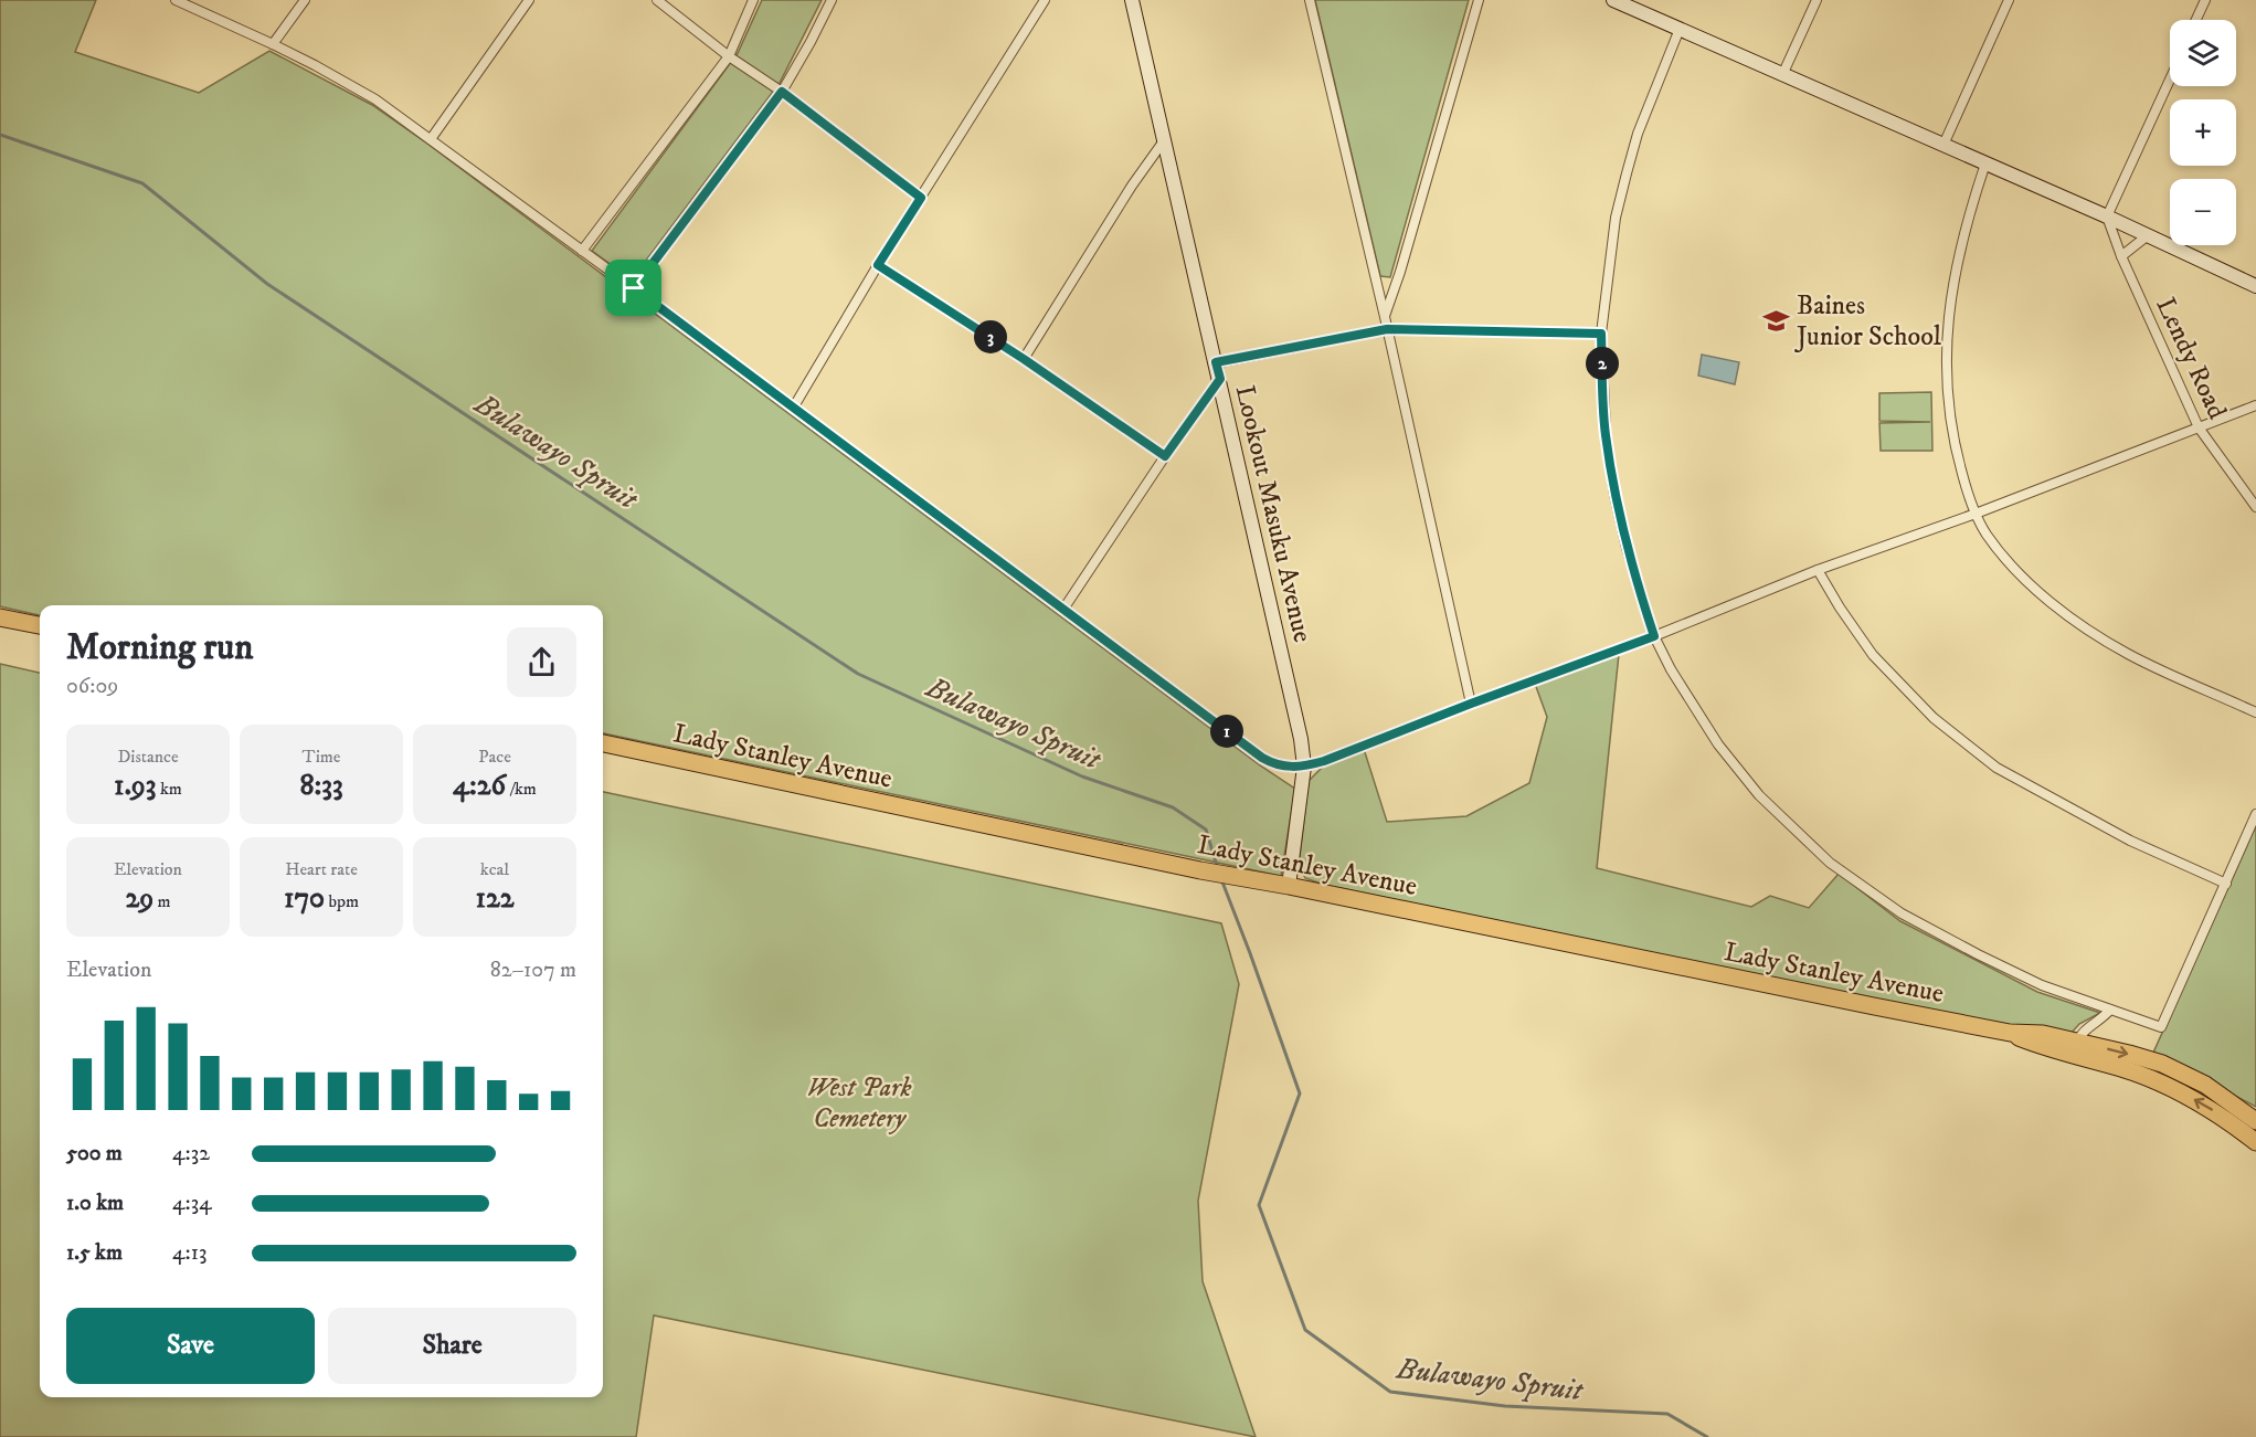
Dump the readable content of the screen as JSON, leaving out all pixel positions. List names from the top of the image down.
{
  "streets": {
    "highway": ["Lady Stanley Avenue"],
    "street": ["Lendy Road", "Lookout Masuku Avenue"]
  },
  "crossings": [
    ["Lookout Masuku Avenue", "Lady Stanley Avenue"]
  ],
  "water": ["Bulawayo Spruit"],
  "parks": ["West Park Cemetery"],
  "places": {
    "school or university": ["Baines Junior School"]
  },
  "page": {
    "map_buttons": ["+", "−"],
    "pins": ["3", "2", "1"],
    "heading": ["Morning run", "06:09"],
    "stats": [
      ["Distance", "1.93 km"],
      ["Time", "8:33"],
      ["Pace", "4:26 /km"],
      ["Elevation", "29 m"],
      ["Heart rate", "170 bpm"],
      ["kcal", "122"]
    ],
    "chart": ["Elevation", "82–107 m"],
    "list": [
      {
        "name": "500 m",
        "note": "4:32"
      },
      {
        "name": "1.0 km",
        "note": "4:34"
      },
      {
        "name": "1.5 km",
        "note": "4:13"
      }
    ],
    "buttons": ["Save", "Share"]
  }
}
